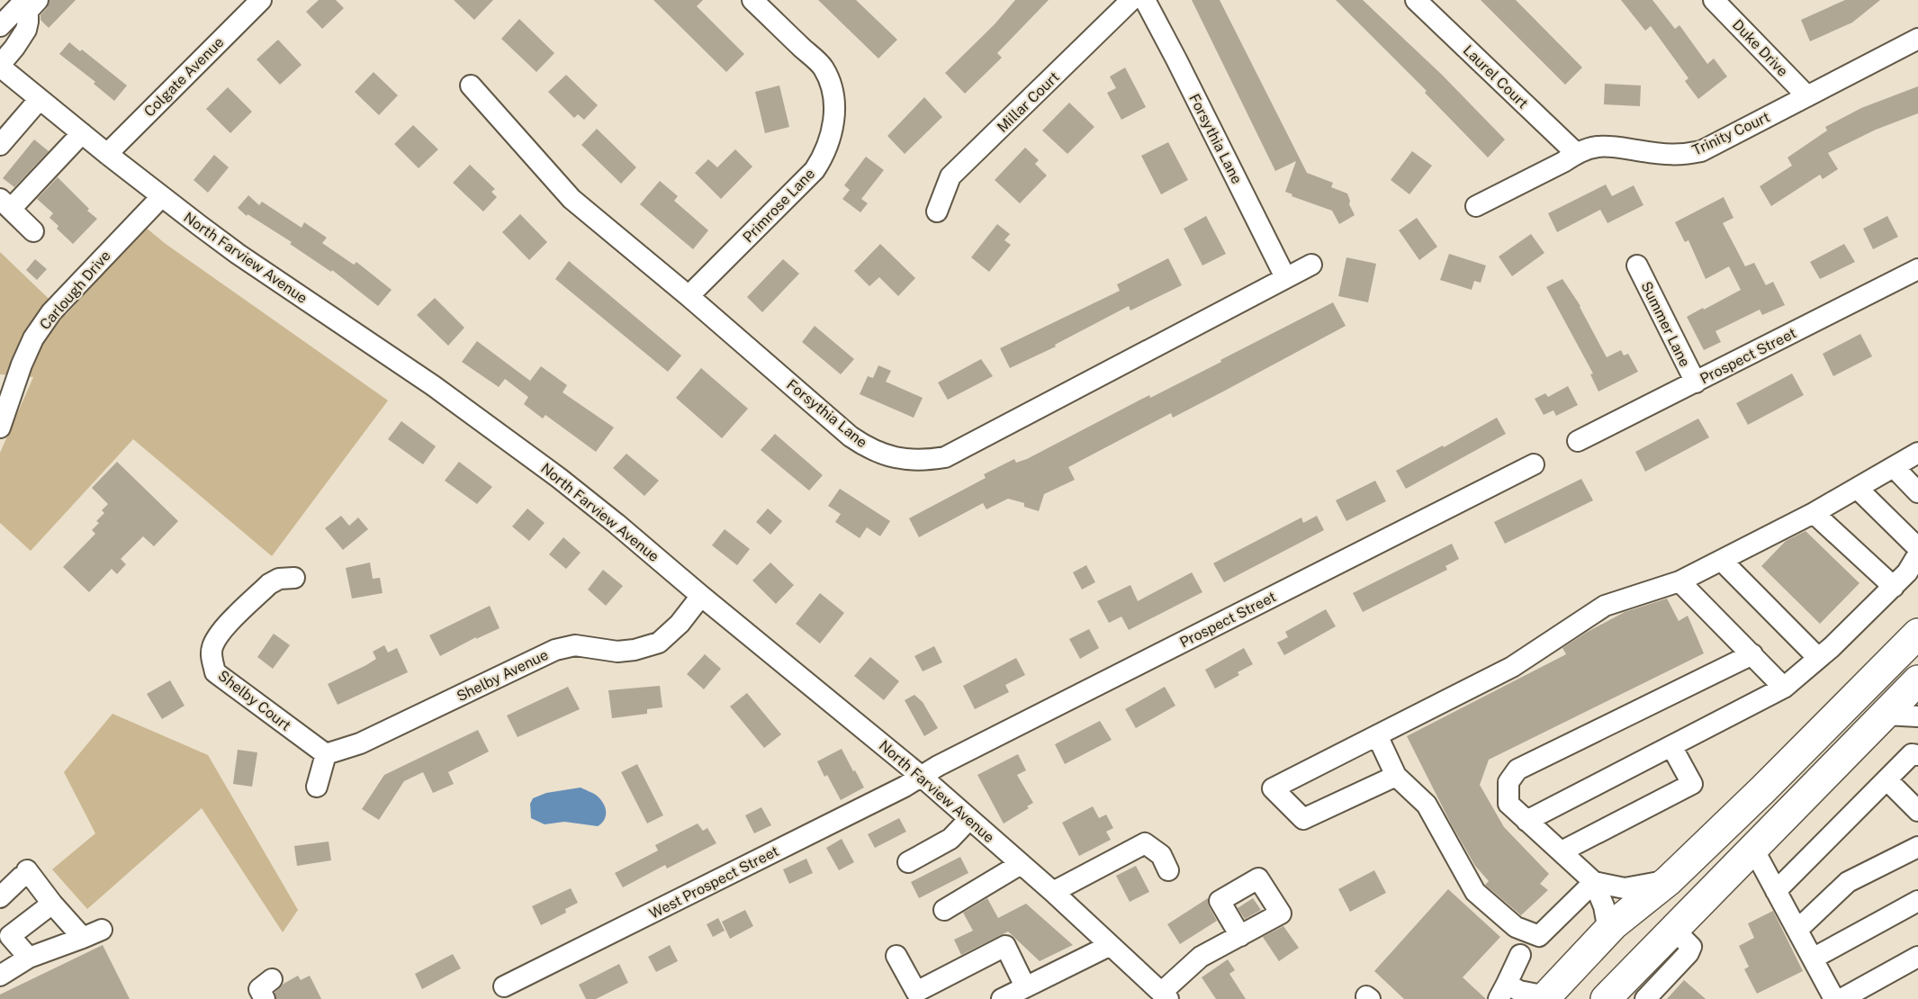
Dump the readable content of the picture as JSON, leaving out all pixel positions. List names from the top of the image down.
{
  "streets": {
    "street": [
      "Duke Drive",
      "Colgate Avenue",
      "Laurel Court",
      "Millar Court",
      "Trinity Court",
      "Forsythia Lane",
      "Primrose Lane",
      "North Farview Avenue",
      "Carlough Drive",
      "Summer Lane",
      "Prospect Street",
      "Shelby Avenue",
      "Shelby Court",
      "West Prospect Street"
    ]
  },
  "crossings": [
    ["Duke Drive", "Trinity Court"],
    ["Colgate Avenue", "North Farview Avenue"],
    ["Laurel Court", "Trinity Court"],
    ["Forsythia Lane", "Primrose Lane"],
    ["North Farview Avenue", "Carlough Drive"],
    ["North Farview Avenue", "Prospect Street"],
    ["North Farview Avenue", "Shelby Avenue"],
    ["North Farview Avenue", "West Prospect Street"],
    ["Summer Lane", "Prospect Street"],
    ["Prospect Street", "West Prospect Street"],
    ["Shelby Avenue", "Shelby Court"]
  ]
}
